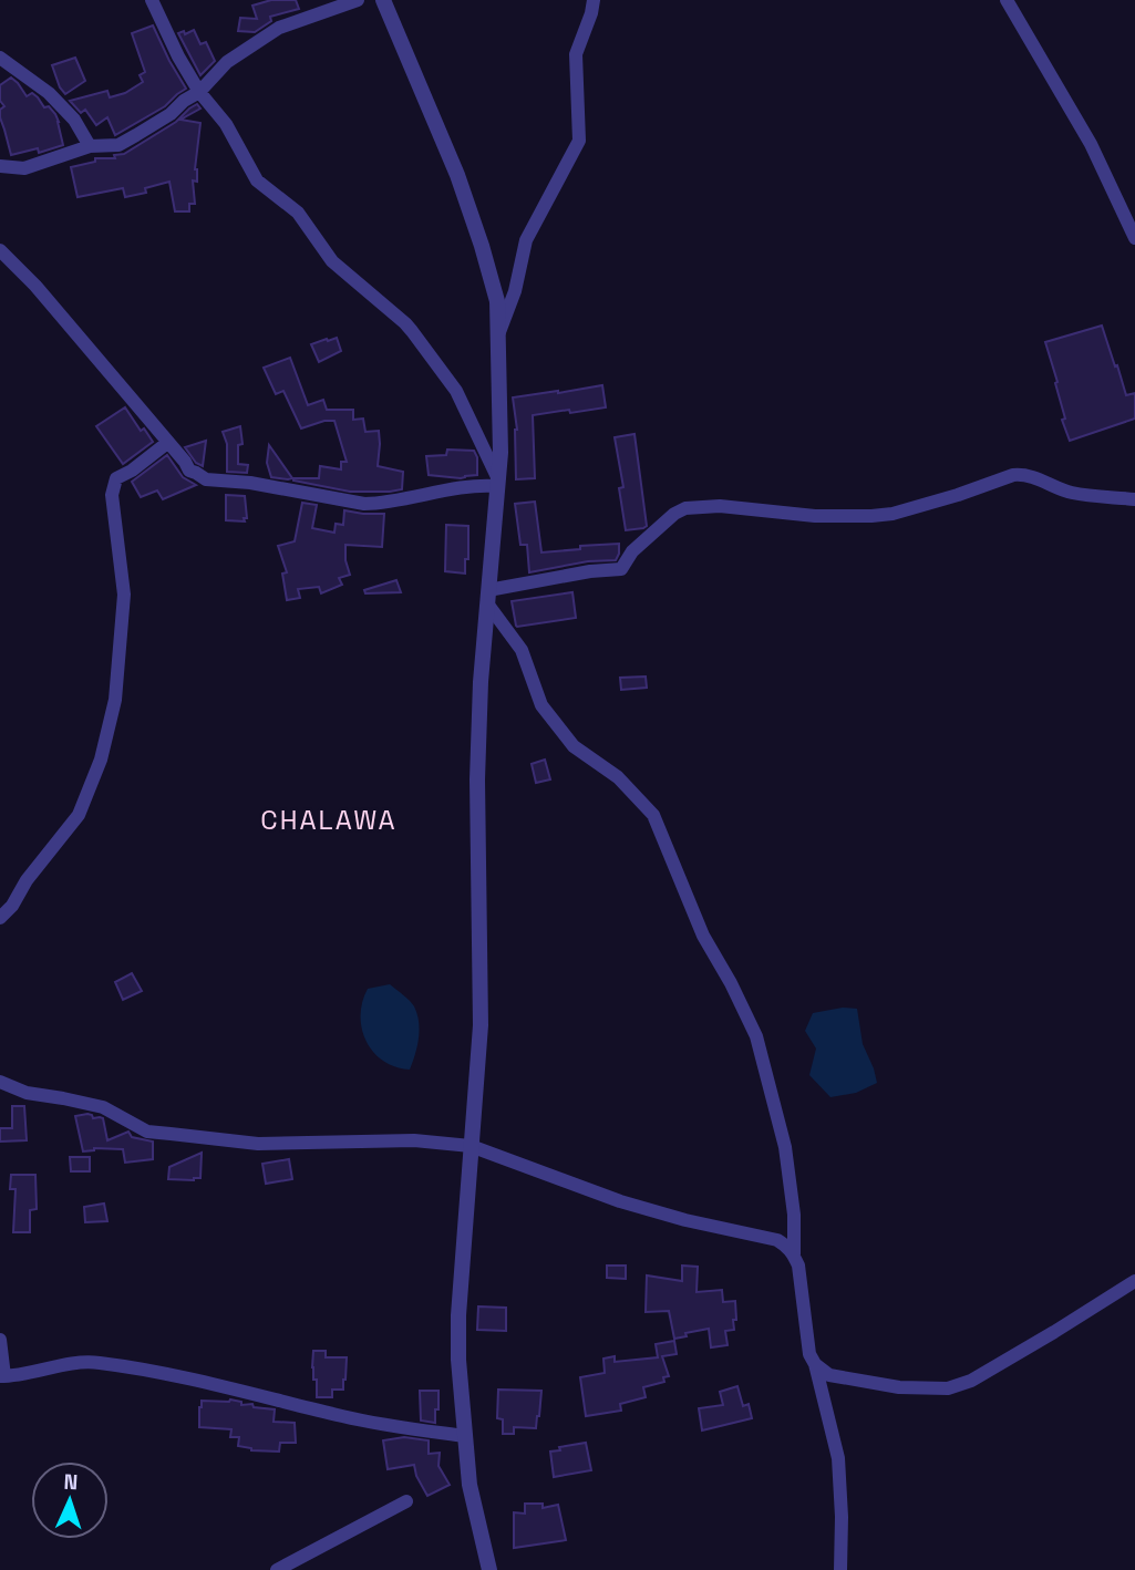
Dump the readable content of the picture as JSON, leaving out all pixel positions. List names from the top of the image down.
{
  "districts": ["CHALAWA"],
  "north": "top"
}
